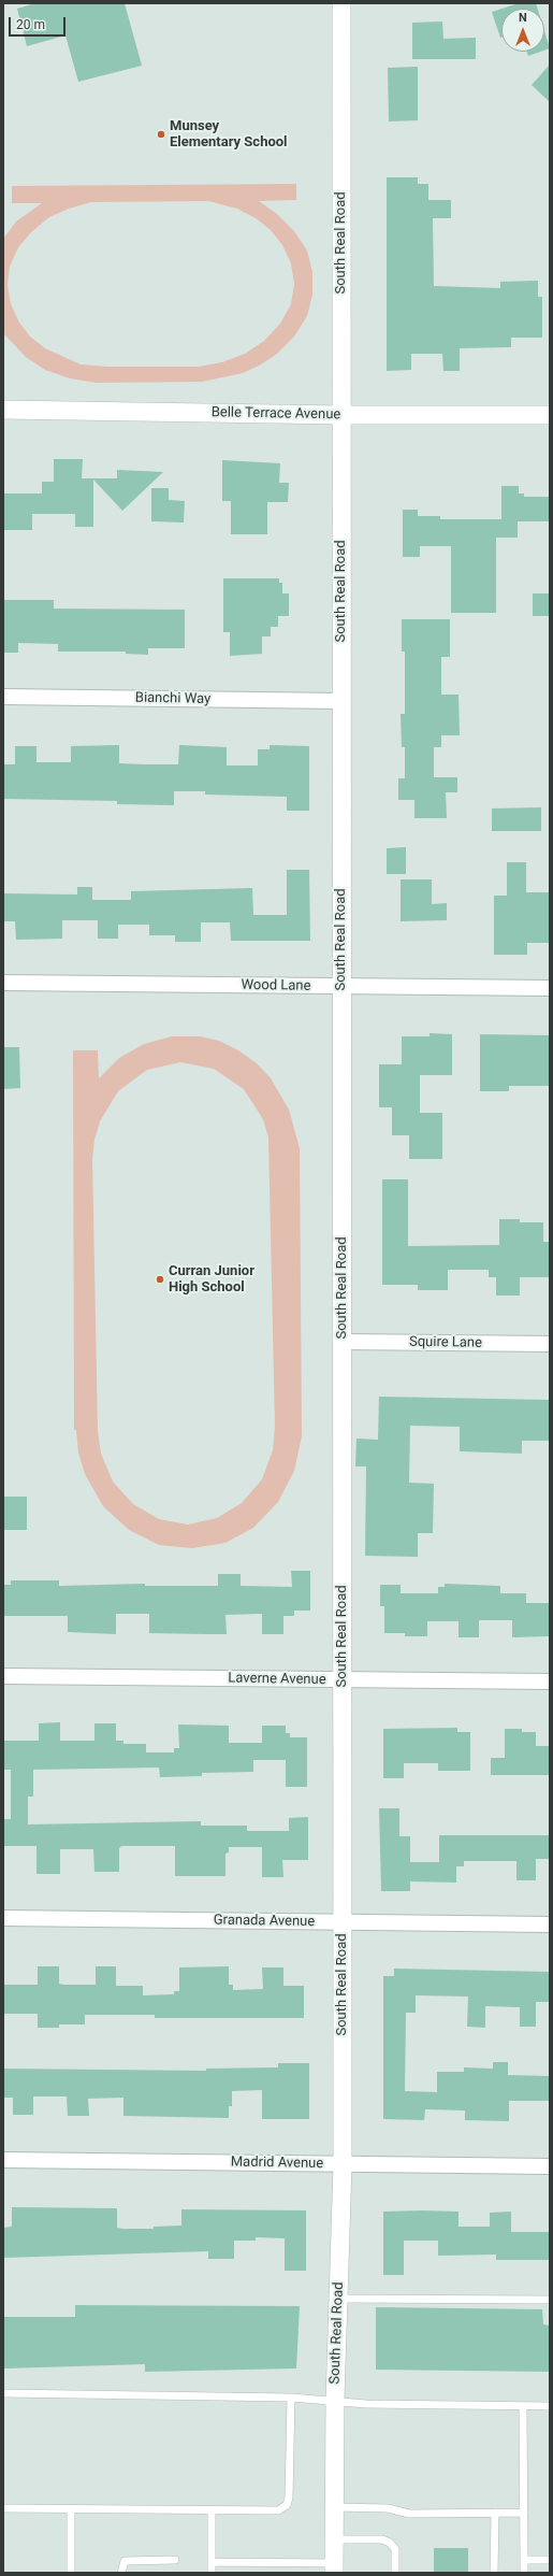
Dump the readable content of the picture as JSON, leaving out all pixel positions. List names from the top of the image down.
{
  "streets": {
    "street": [
      "South Real Road",
      "Belle Terrace Avenue",
      "Bianchi Way",
      "Wood Lane",
      "Squire Lane",
      "Laverne Avenue",
      "Granada Avenue",
      "Madrid Avenue"
    ]
  },
  "crossings": [
    ["South Real Road", "Belle Terrace Avenue"],
    ["South Real Road", "Bianchi Way"],
    ["South Real Road", "Wood Lane"],
    ["South Real Road", "Squire Lane"],
    ["South Real Road", "Laverne Avenue"],
    ["South Real Road", "Granada Avenue"],
    ["South Real Road", "Madrid Avenue"]
  ],
  "places": ["Munsey Elementary School", "Curran Junior High School"],
  "scale_bar": "20 m",
  "north": "top"
}
